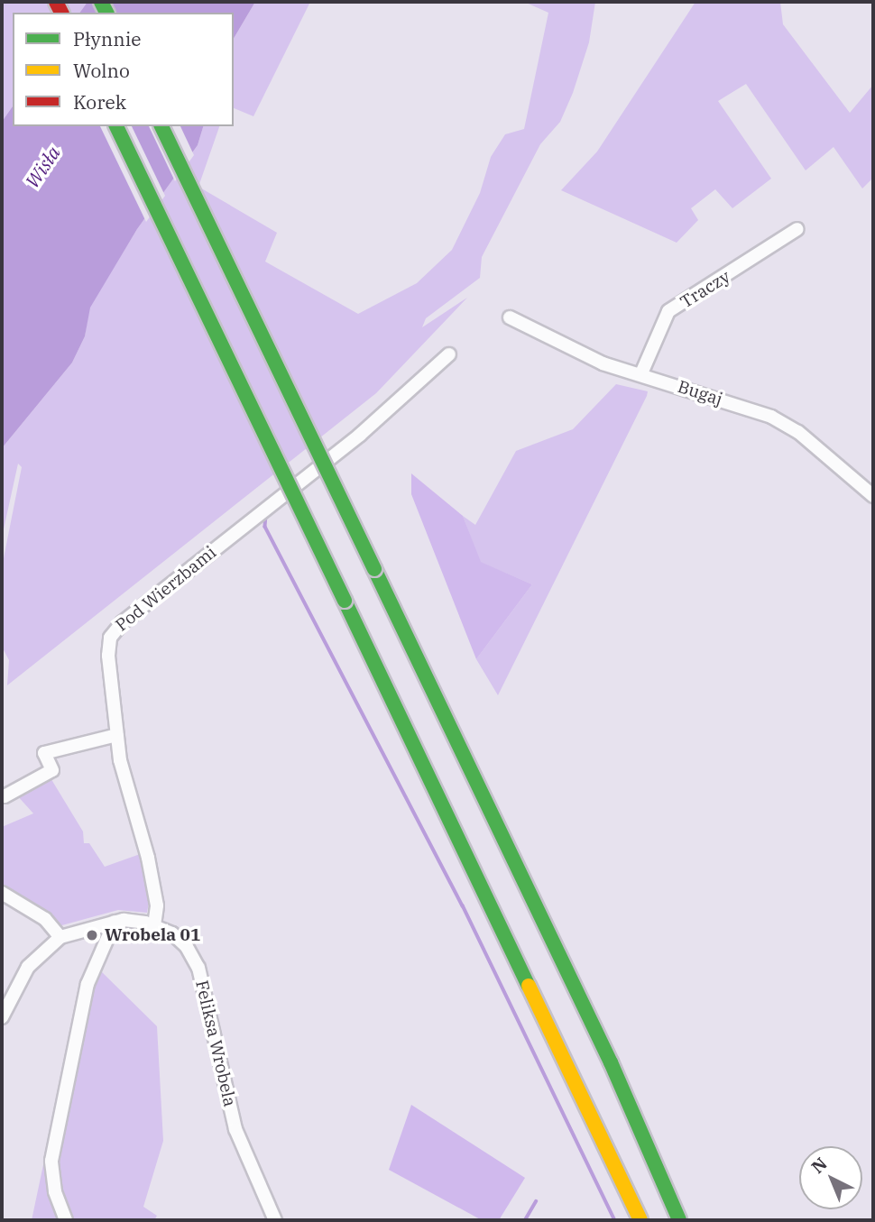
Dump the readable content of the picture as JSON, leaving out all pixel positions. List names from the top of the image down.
{
  "streets": {
    "street": [
      "Traczy",
      "Bugaj",
      "Pod Wierzbami",
      "Feliksa Wrobela"
    ]
  },
  "crossings": [
    ["Traczy", "Bugaj"],
    ["Pod Wierzbami", "Feliksa Wrobela"]
  ],
  "water": ["Wisła"],
  "places": ["Wrobela 01"],
  "legend": ["Płynnie", "Wolno", "Korek"],
  "north": "top left"
}
